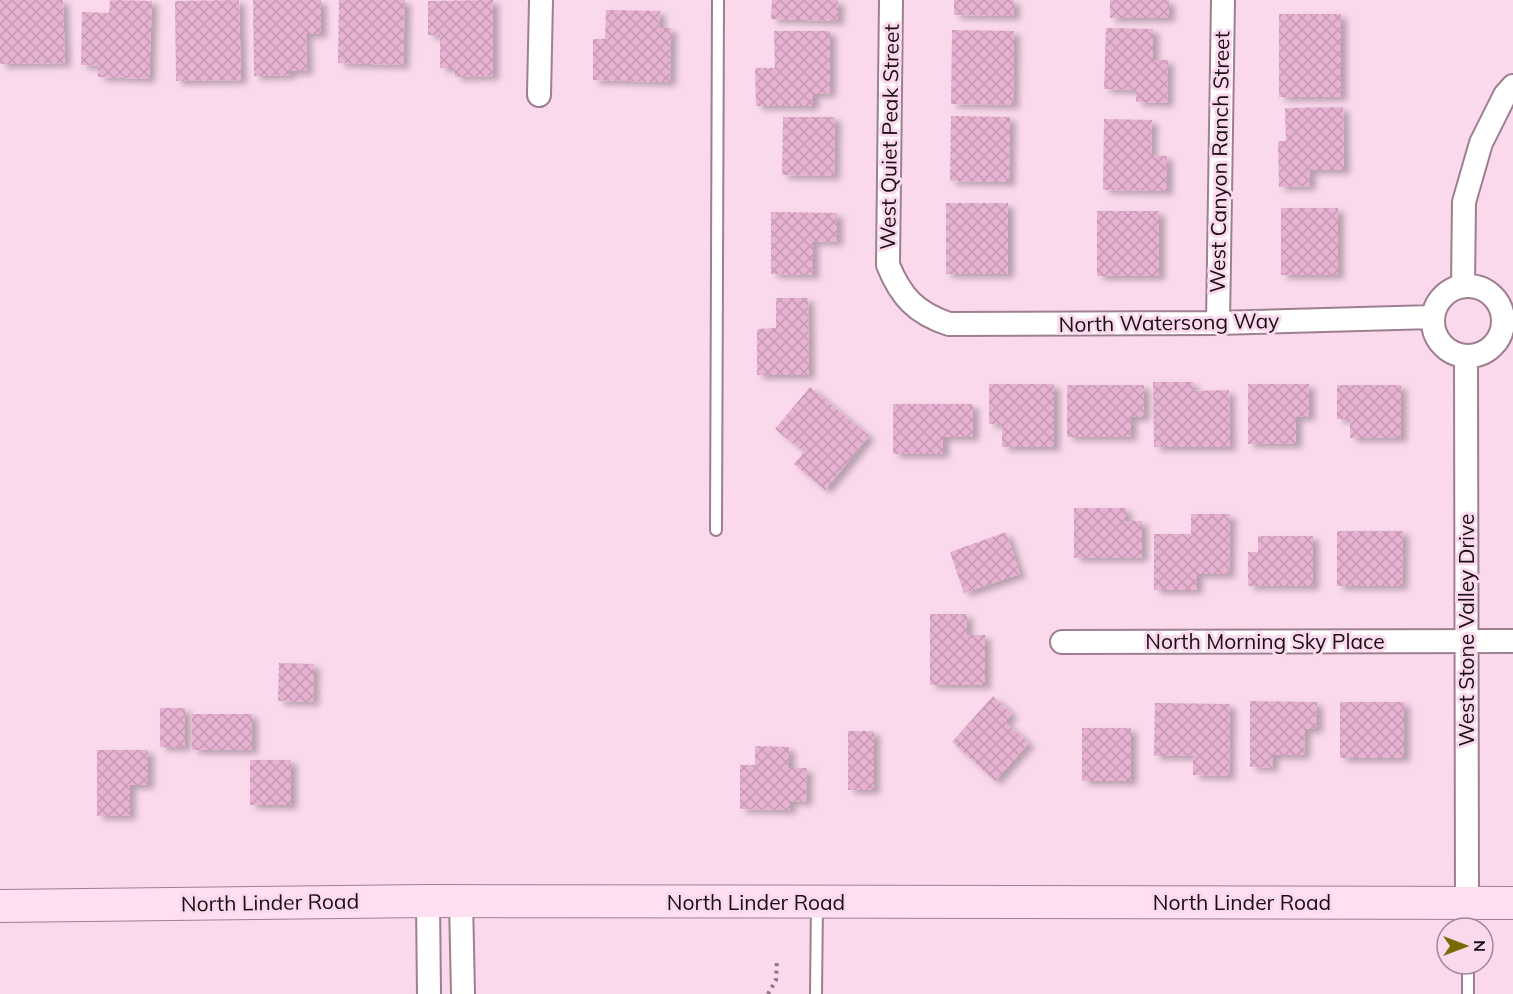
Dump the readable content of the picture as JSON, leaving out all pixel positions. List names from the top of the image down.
{
  "streets": {
    "main road": ["North Linder Road"],
    "street": [
      "West Quiet Peak Street",
      "West Canyon Ranch Street",
      "North Watersong Way",
      "West Stone Valley Drive",
      "North Morning Sky Place"
    ]
  },
  "crossings": [
    ["West Quiet Peak Street", "North Watersong Way"],
    ["West Canyon Ranch Street", "North Watersong Way"],
    ["North Watersong Way", "West Stone Valley Drive"],
    ["West Stone Valley Drive", "North Morning Sky Place"],
    ["West Stone Valley Drive", "North Linder Road"]
  ],
  "north": "right"
}
